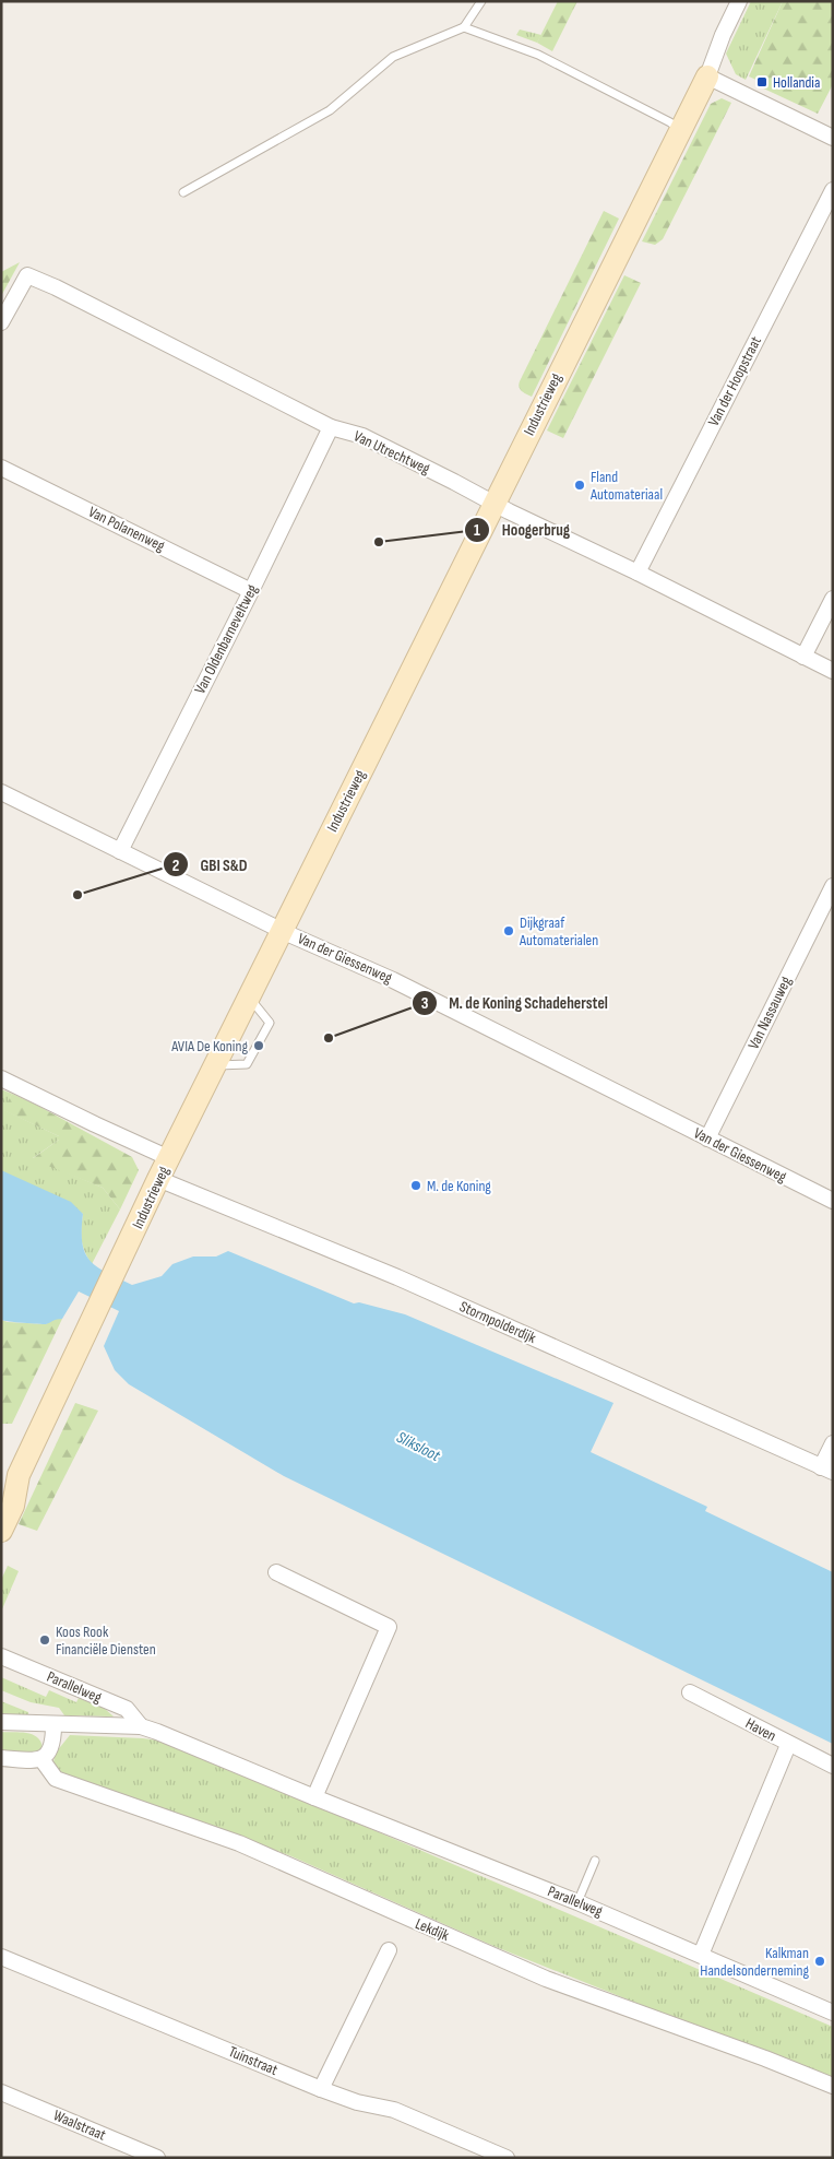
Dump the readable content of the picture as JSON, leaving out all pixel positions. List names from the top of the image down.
{
  "streets": {
    "street": [
      "Van der Hoopstraat",
      "Industrieweg",
      "Van Utrechtweg",
      "Van Polanenweg",
      "Van Oldenbarneveltweg",
      "Van der Giessenweg",
      "Van Nassauweg",
      "Stormpolderdijk",
      "Parallelweg",
      "Haven",
      "Lekdijk",
      "Tuinstraat",
      "Waalstraat"
    ]
  },
  "crossings": [
    ["Van der Hoopstraat", "Van Utrechtweg"],
    ["Industrieweg", "Van Utrechtweg"],
    ["Industrieweg", "Van der Giessenweg"],
    ["Industrieweg", "Stormpolderdijk"],
    ["Van Utrechtweg", "Van Oldenbarneveltweg"],
    ["Van Polanenweg", "Van Oldenbarneveltweg"],
    ["Van Oldenbarneveltweg", "Van der Giessenweg"],
    ["Van der Giessenweg", "Van Nassauweg"]
  ],
  "water": ["Sliksloot"],
  "places": {
    "transit": ["Hollandia"],
    "other": [
      "Fland Automateriaal",
      "Hoogerbrug",
      "GBI S&D",
      "Dijkgraaf Automaterialen",
      "M. de Koning Schadeherstel",
      "AVIA De Koning",
      "M. de Koning",
      "Koos Rook Financiële Diensten",
      "Kalkman Handelsonderneming"
    ]
  }
}
